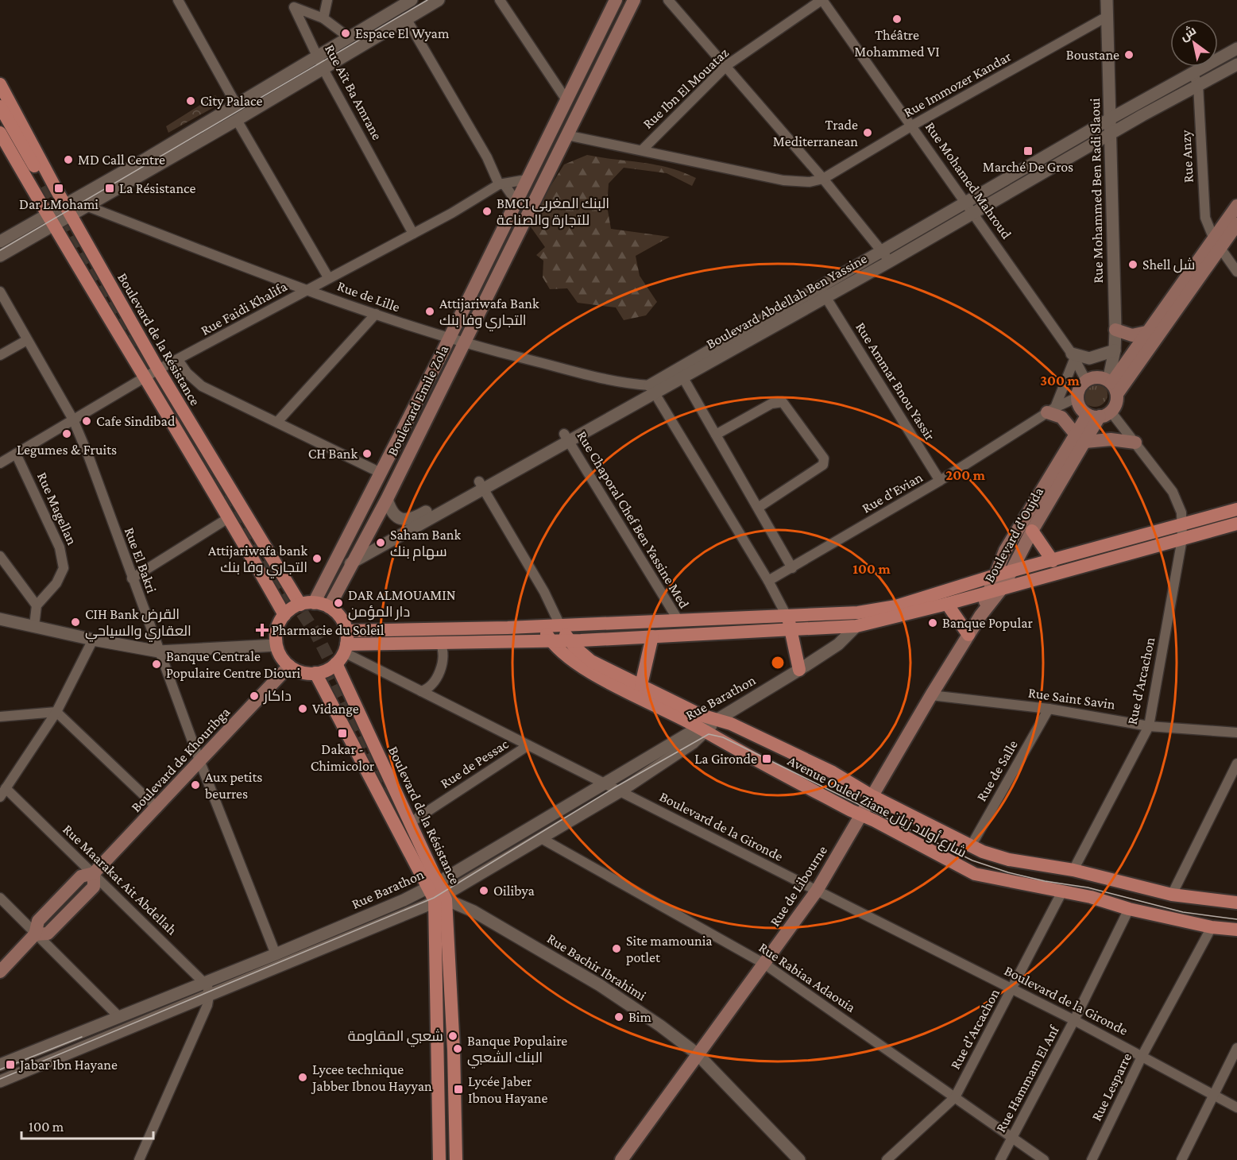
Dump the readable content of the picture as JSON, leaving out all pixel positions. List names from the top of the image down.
{
  "streets": {
    "main road": [
      "Boulevard de la Résistance",
      "Boulevard Emile Zola",
      "Boulevard d'Oujda",
      "Boulevard de Khouribga",
      "Avenue Ouled Ziane شارع أولاد زيان",
      "Rue de Libourne"
    ],
    "street": [
      "Rue Immozer Kandar",
      "Rue Ibn El Mouataz",
      "Rue Aït Ba Amrane",
      "Rue Anzy",
      "Rue Mohamed Mahroud",
      "Rue Mohammed Ben Radi Slaoui",
      "Rue de Lille",
      "Boulevard Abdellah Ben Yassine",
      "Rue Faidi Khalifa",
      "Rue Ammar Bnou Yassir",
      "Rue d'Evian",
      "Rue Magellan",
      "Rue Chaporal Chef Ben Yassine Med",
      "Rue El Bakri",
      "Rue d'Arcachon",
      "Rue Barathon",
      "Rue Saint Savin",
      "Rue de Pessac",
      "Rue de Salle",
      "Boulevard de la Gironde",
      "Rue Maarakat Ait Abdellah",
      "Rue Bachir Ibrahimi",
      "Rue Rabiaa Adaouia",
      "Rue Hammam El Anf",
      "Rue Lesparre"
    ]
  },
  "crossings": [
    ["Rue Immozer Kandar", "Rue Mohamed Mahroud"],
    ["Rue Immozer Kandar", "Rue Mohammed Ben Radi Slaoui"],
    ["Rue Ibn El Mouataz", "Rue Mohamed Mahroud"],
    ["Rue Aït Ba Amrane", "Rue Faidi Khalifa"],
    ["Rue Anzy", "Boulevard Abdellah Ben Yassine"],
    ["Rue Mohamed Mahroud", "Rue Mohammed Ben Radi Slaoui"],
    ["Rue Mohamed Mahroud", "Boulevard Abdellah Ben Yassine"],
    ["Rue Mohamed Mahroud", "Rue d'Evian"],
    ["Rue Mohamed Mahroud", "Boulevard d'Oujda"],
    ["Rue Mohammed Ben Radi Slaoui", "Boulevard Abdellah Ben Yassine"],
    ["Rue Mohammed Ben Radi Slaoui", "Rue d'Evian"],
    ["Rue Mohammed Ben Radi Slaoui", "Boulevard d'Oujda"],
    ["Rue de Lille", "Boulevard Abdellah Ben Yassine"],
    ["Rue de Lille", "Rue Faidi Khalifa"],
    ["Rue de Lille", "Boulevard Emile Zola"],
    ["Boulevard Abdellah Ben Yassine", "Rue Ammar Bnou Yassir"],
    ["Boulevard Abdellah Ben Yassine", "Boulevard Emile Zola"],
    ["Boulevard Abdellah Ben Yassine", "Rue Chaporal Chef Ben Yassine Med"],
    ["Rue Faidi Khalifa", "Boulevard de la Résistance"],
    ["Rue Faidi Khalifa", "Boulevard Emile Zola"],
    ["Rue Faidi Khalifa", "Rue Magellan"],
    ["Rue Faidi Khalifa", "Rue El Bakri"],
    ["Boulevard de la Résistance", "Boulevard Emile Zola"],
    ["Boulevard de la Résistance", "Rue Barathon"],
    ["Boulevard de la Résistance", "Boulevard de Khouribga"],
    ["Boulevard de la Résistance", "Rue de Pessac"],
    ["Boulevard de la Résistance", "Boulevard de la Gironde"],
    ["Boulevard de la Résistance", "Rue Bachir Ibrahimi"],
    ["Rue Ammar Bnou Yassir", "Rue d'Evian"],
    ["Boulevard Emile Zola", "Boulevard de Khouribga"],
    ["Boulevard Emile Zola", "Boulevard de la Gironde"],
    ["Rue d'Evian", "Boulevard d'Oujda"],
    ["Boulevard d'Oujda", "Rue de Libourne"],
    ["Rue El Bakri", "Rue Barathon"],
    ["Rue El Bakri", "Boulevard de Khouribga"],
    ["Rue d'Arcachon", "Rue Saint Savin"],
    ["Rue d'Arcachon", "Avenue Ouled Ziane شارع أولاد زيان"],
    ["Rue d'Arcachon", "Boulevard de la Gironde"],
    ["Rue d'Arcachon", "Rue Rabiaa Adaouia"],
    ["Rue Barathon", "Avenue Ouled Ziane شارع أولاد زيان"],
    ["Rue Barathon", "Boulevard de la Gironde"],
    ["Rue Barathon", "Rue Maarakat Ait Abdellah"],
    ["Rue Saint Savin", "Rue de Salle"],
    ["Rue Saint Savin", "Rue de Libourne"],
    ["Boulevard de Khouribga", "Boulevard de la Gironde"],
    ["Boulevard de Khouribga", "Rue Maarakat Ait Abdellah"],
    ["Rue de Pessac", "Boulevard de la Gironde"],
    ["Rue de Salle", "Avenue Ouled Ziane شارع أولاد زيان"],
    ["Avenue Ouled Ziane شارع أولاد زيان", "Rue de Libourne"],
    ["Avenue Ouled Ziane شارع أولاد زيان", "Rue Hammam El Anf"],
    ["Avenue Ouled Ziane شارع أولاد زيان", "Rue Lesparre"],
    ["Boulevard de la Gironde", "Rue de Libourne"],
    ["Boulevard de la Gironde", "Rue Hammam El Anf"],
    ["Boulevard de la Gironde", "Rue Lesparre"],
    ["Rue de Libourne", "Rue Bachir Ibrahimi"],
    ["Rue de Libourne", "Rue Rabiaa Adaouia"],
    ["Rue Rabiaa Adaouia", "Rue Hammam El Anf"]
  ],
  "places": {
    "other": [
      "Théâtre Mohammed VI",
      "Espace El Wyam",
      "Boustane",
      "City Palace",
      "Trade Mediterranean",
      "MD Call Centre",
      "BMCI البنك المغربي للتجارة والصناعة",
      "Shell شل",
      "Attijariwafa Bank التجاري وفا بنك",
      "Cafe Sindibad",
      "Legumes & Fruits",
      "CH Bank",
      "Saham Bank سهام بنك",
      "Attijariwafa bank التجاري وفا بنك",
      "DAR ALMOUAMIN دار المؤمن",
      "CIH Bank القرض العقاري والسياحي",
      "Banque Popular",
      "Banque Centrale Populaire Centre Diouri",
      "داكار",
      "Vidange",
      "Aux petits beurres",
      "Oilibya",
      "Site mamounia potlet",
      "Bim",
      "شعبي المقاومة",
      "Banque Populaire البنك الشعبي",
      "Lycee technique Jabber Ibnou Hayyan"
    ],
    "transit": [
      "Marché De Gros",
      "Dar LMohami",
      "La Résistance",
      "Dakar - Chimicolor",
      "La Gironde",
      "Jabar Ibn Hayane",
      "Lycée Jaber Ibnou Hayane"
    ],
    "health": ["Pharmacie du Soleil"]
  },
  "scale_bar": "100 m",
  "north": "top left",
  "rings": ["300 m", "200 m", "100 m"]
}
